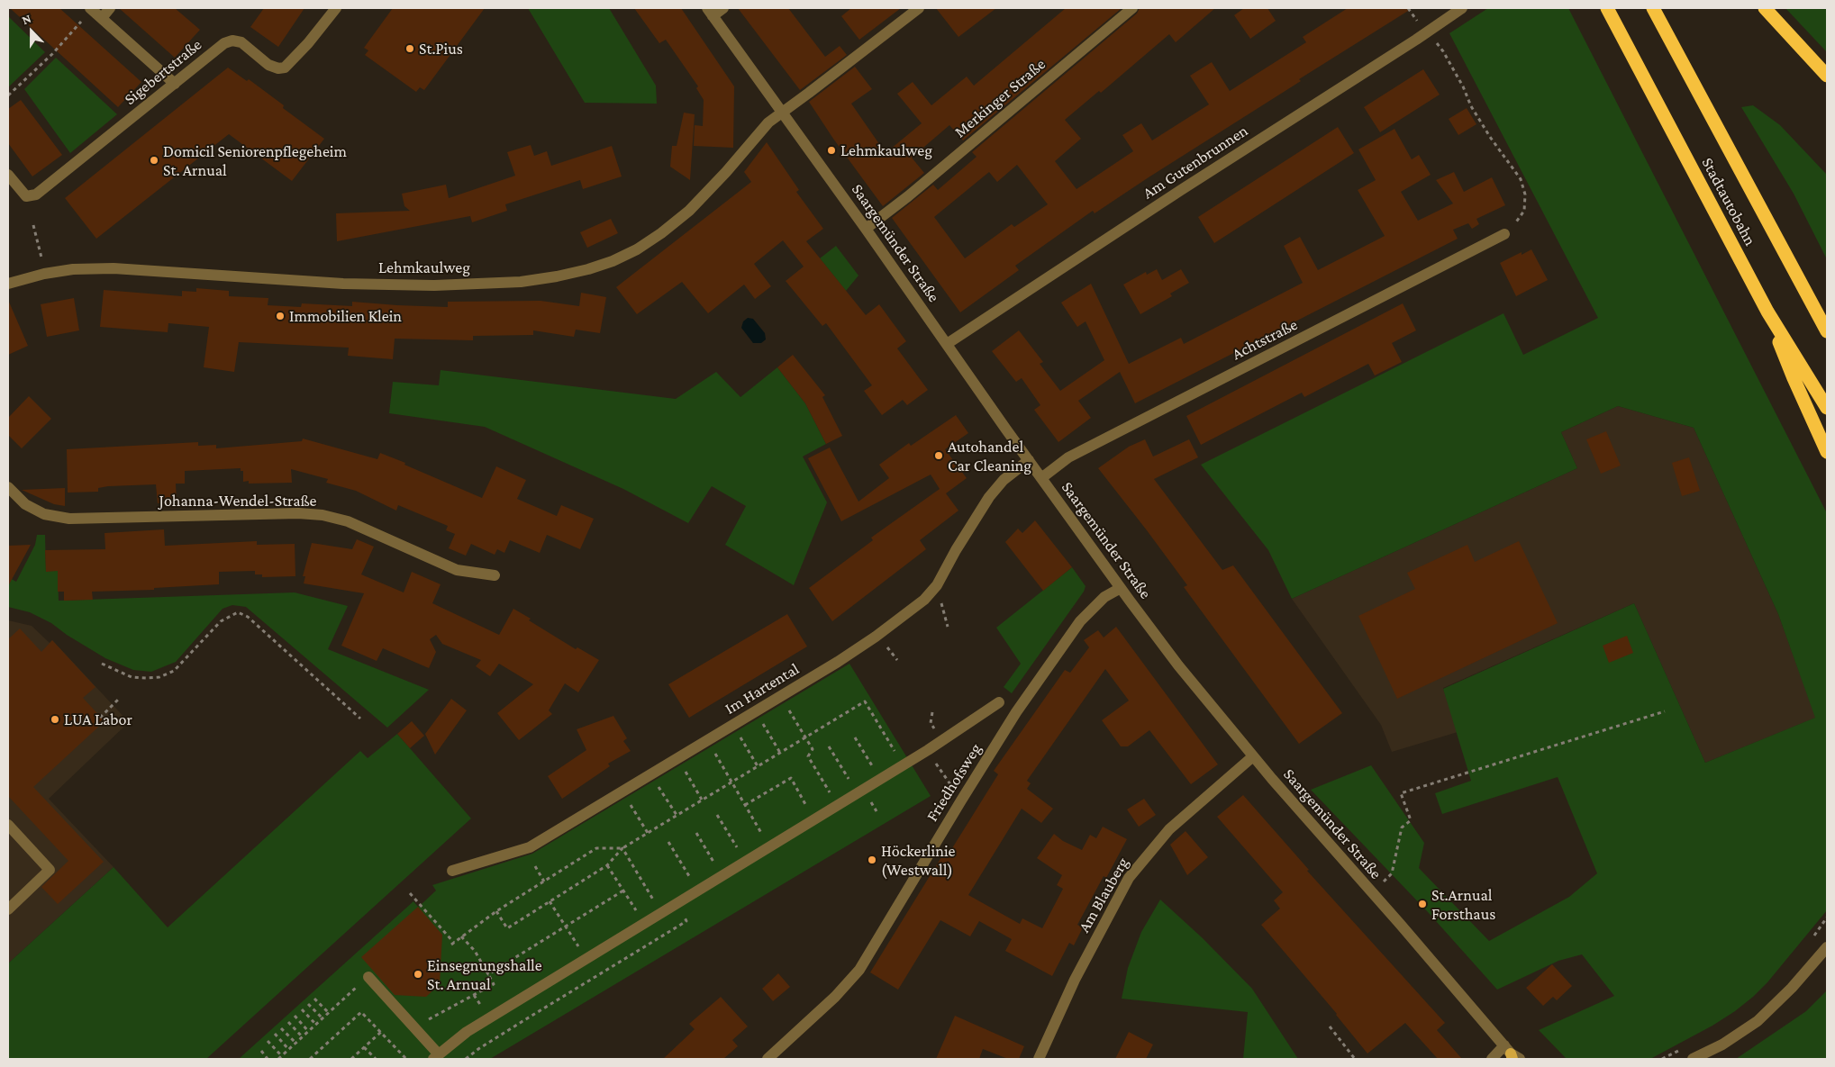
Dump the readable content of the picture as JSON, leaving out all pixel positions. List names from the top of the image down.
{
  "streets": {
    "highway": ["Stadtautobahn"],
    "street": [
      "Sigebertstraße",
      "Merkinger Straße",
      "Am Gutenbrunnen",
      "Saargemünder Straße",
      "Lehmkaulweg",
      "Achtstraße",
      "Johanna-Wendel-Straße",
      "Im Hartental",
      "Friedhofsweg",
      "Am Blauberg"
    ]
  },
  "crossings": [
    ["Merkinger Straße", "Saargemünder Straße"],
    ["Am Gutenbrunnen", "Saargemünder Straße"],
    ["Saargemünder Straße", "Lehmkaulweg"],
    ["Saargemünder Straße", "Achtstraße"],
    ["Saargemünder Straße", "Im Hartental"],
    ["Saargemünder Straße", "Friedhofsweg"],
    ["Saargemünder Straße", "Am Blauberg"]
  ],
  "places": [
    "St.Pius",
    "Lehmkaulweg",
    "Domicil Seniorenpflegeheim St. Arnual",
    "Immobilien Klein",
    "Autohandel Car Cleaning",
    "LUA Labor",
    "Höckerlinie (Westwall)",
    "St.Arnual Forsthaus",
    "Einsegnungshalle St. Arnual"
  ],
  "north": "top"
}
